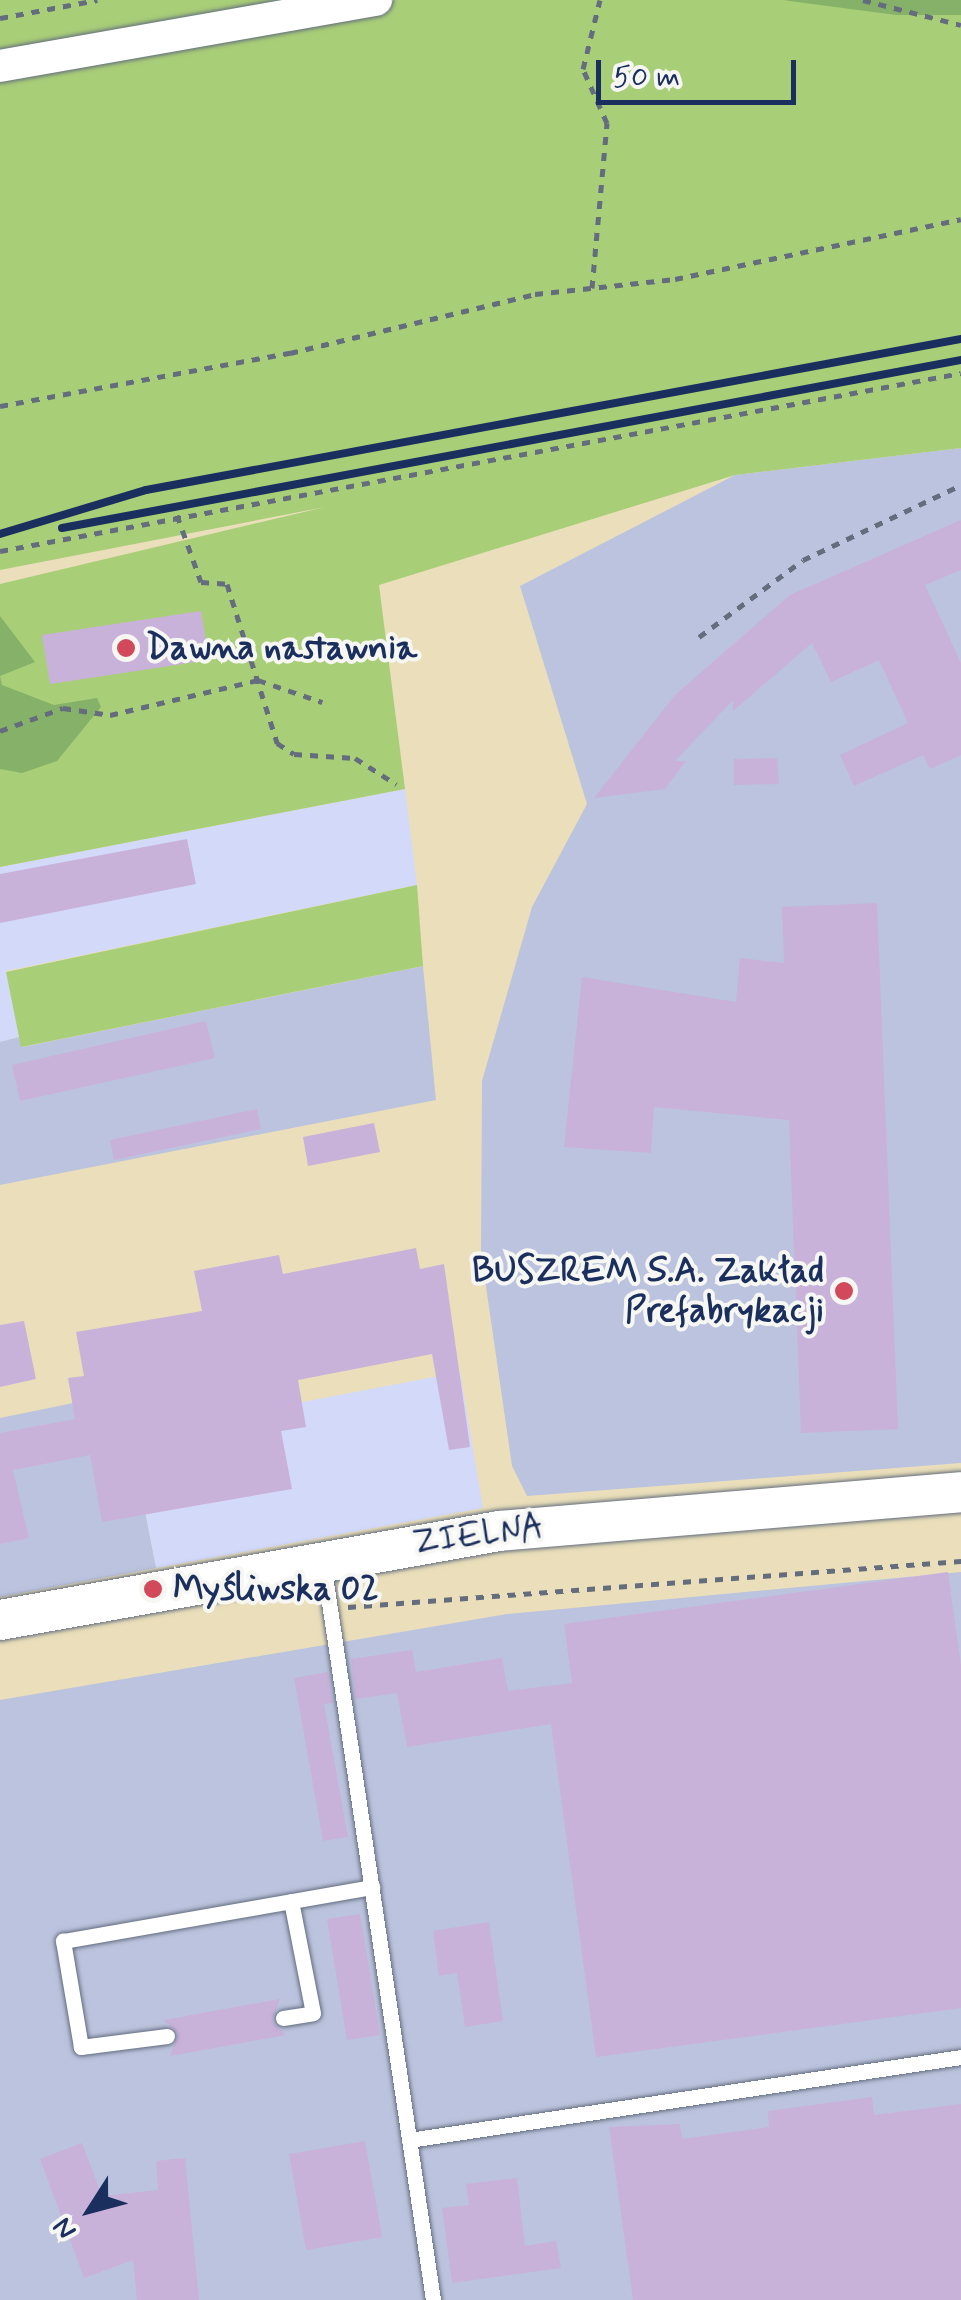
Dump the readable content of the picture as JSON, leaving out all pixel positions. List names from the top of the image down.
{
  "streets": {
    "street": ["ZIELNA"]
  },
  "places": ["Dawna nastawnia", "BUSZREM S.A. Zakład Prefabrykacji", "Myśliwska 02"],
  "scale_bar": "50 m",
  "north": "bottom left"
}
